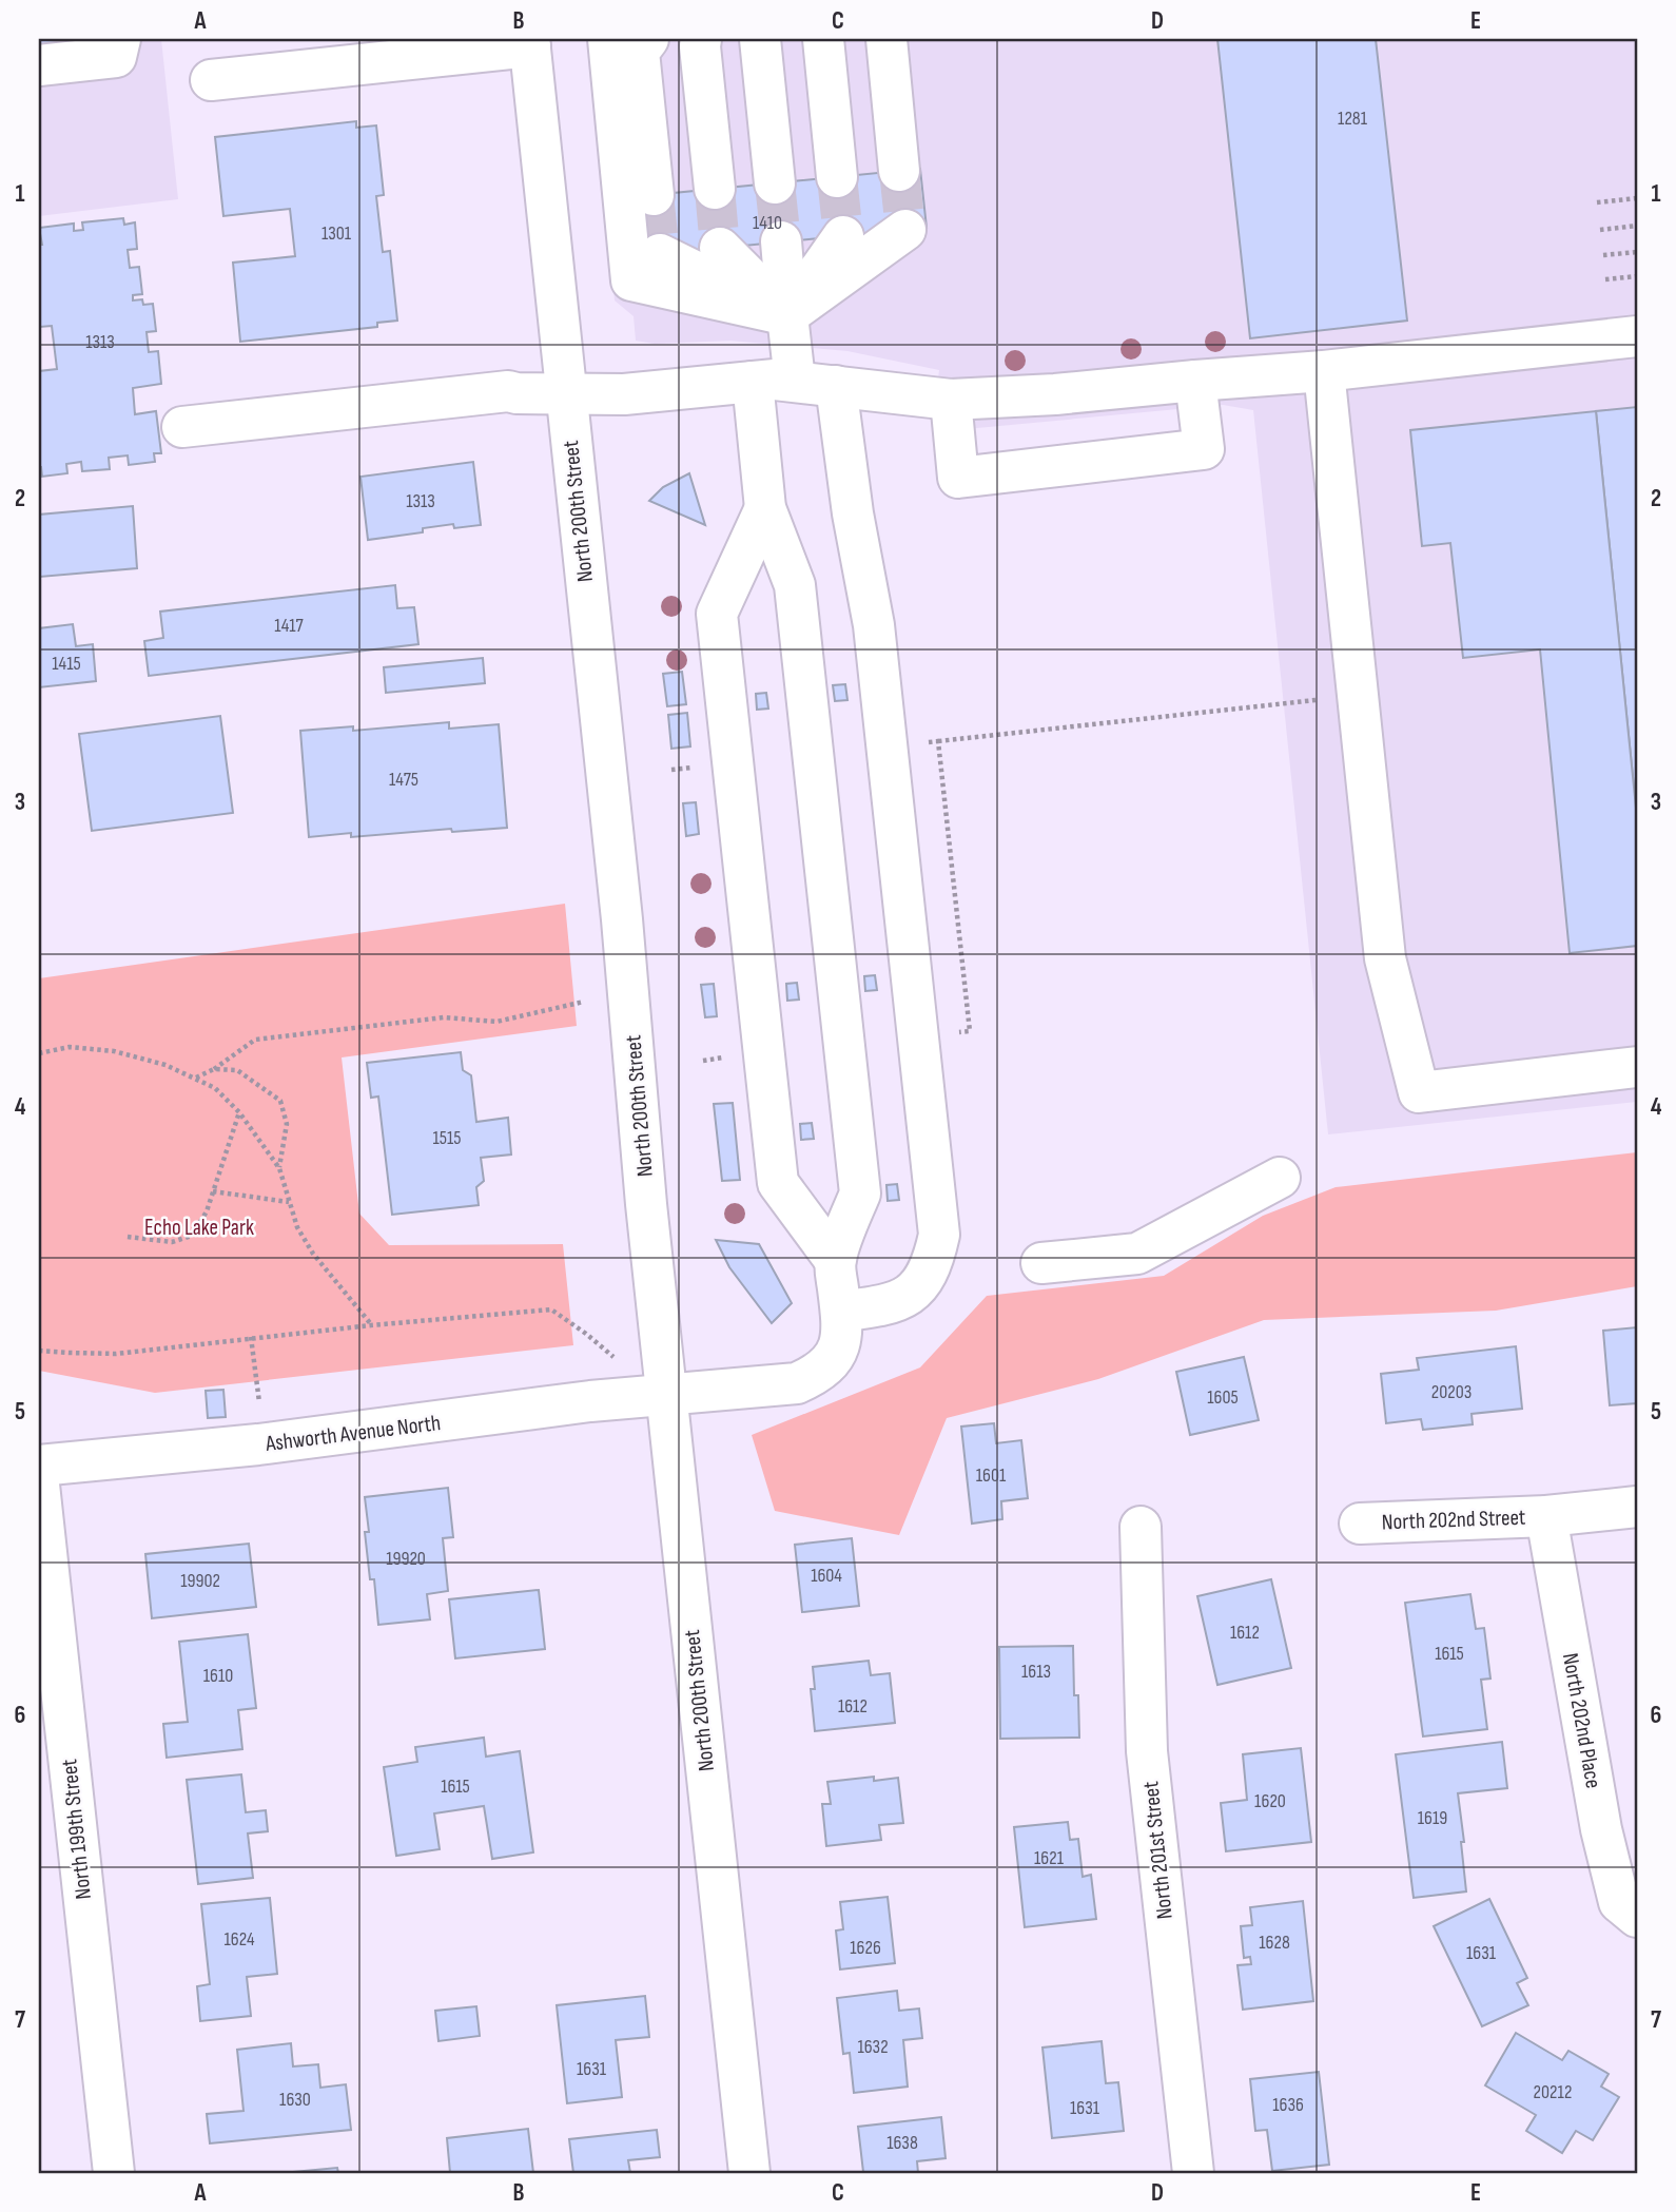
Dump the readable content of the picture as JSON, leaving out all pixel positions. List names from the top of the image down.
{
  "streets": {
    "street": [
      "North 200th Street",
      "Ashworth Avenue North",
      "North 202nd Street",
      "North 202nd Place",
      "North 199th Street",
      "North 201st Street"
    ]
  },
  "crossings": [
    ["North 200th Street", "Ashworth Avenue North"],
    ["North 202nd Street", "North 202nd Place"]
  ],
  "parks": ["Echo Lake Park"],
  "house_numbers": [
    "1281",
    "1410",
    "1301",
    "1313",
    "1313",
    "1417",
    "1415",
    "1475",
    "1515",
    "20203",
    "1605",
    "1601",
    "19920",
    "1604",
    "19902",
    "1612",
    "1615",
    "1613",
    "1610",
    "1612",
    "1615",
    "1620",
    "1619",
    "1621",
    "1624",
    "1628",
    "1626",
    "1631",
    "1632",
    "1631",
    "20212",
    "1630",
    "1636",
    "1631",
    "1638"
  ],
  "grid": {
    "columns": [
      "A",
      "B",
      "C",
      "D",
      "E"
    ],
    "rows": [
      "1",
      "2",
      "3",
      "4",
      "5",
      "6",
      "7"
    ]
  }
}
